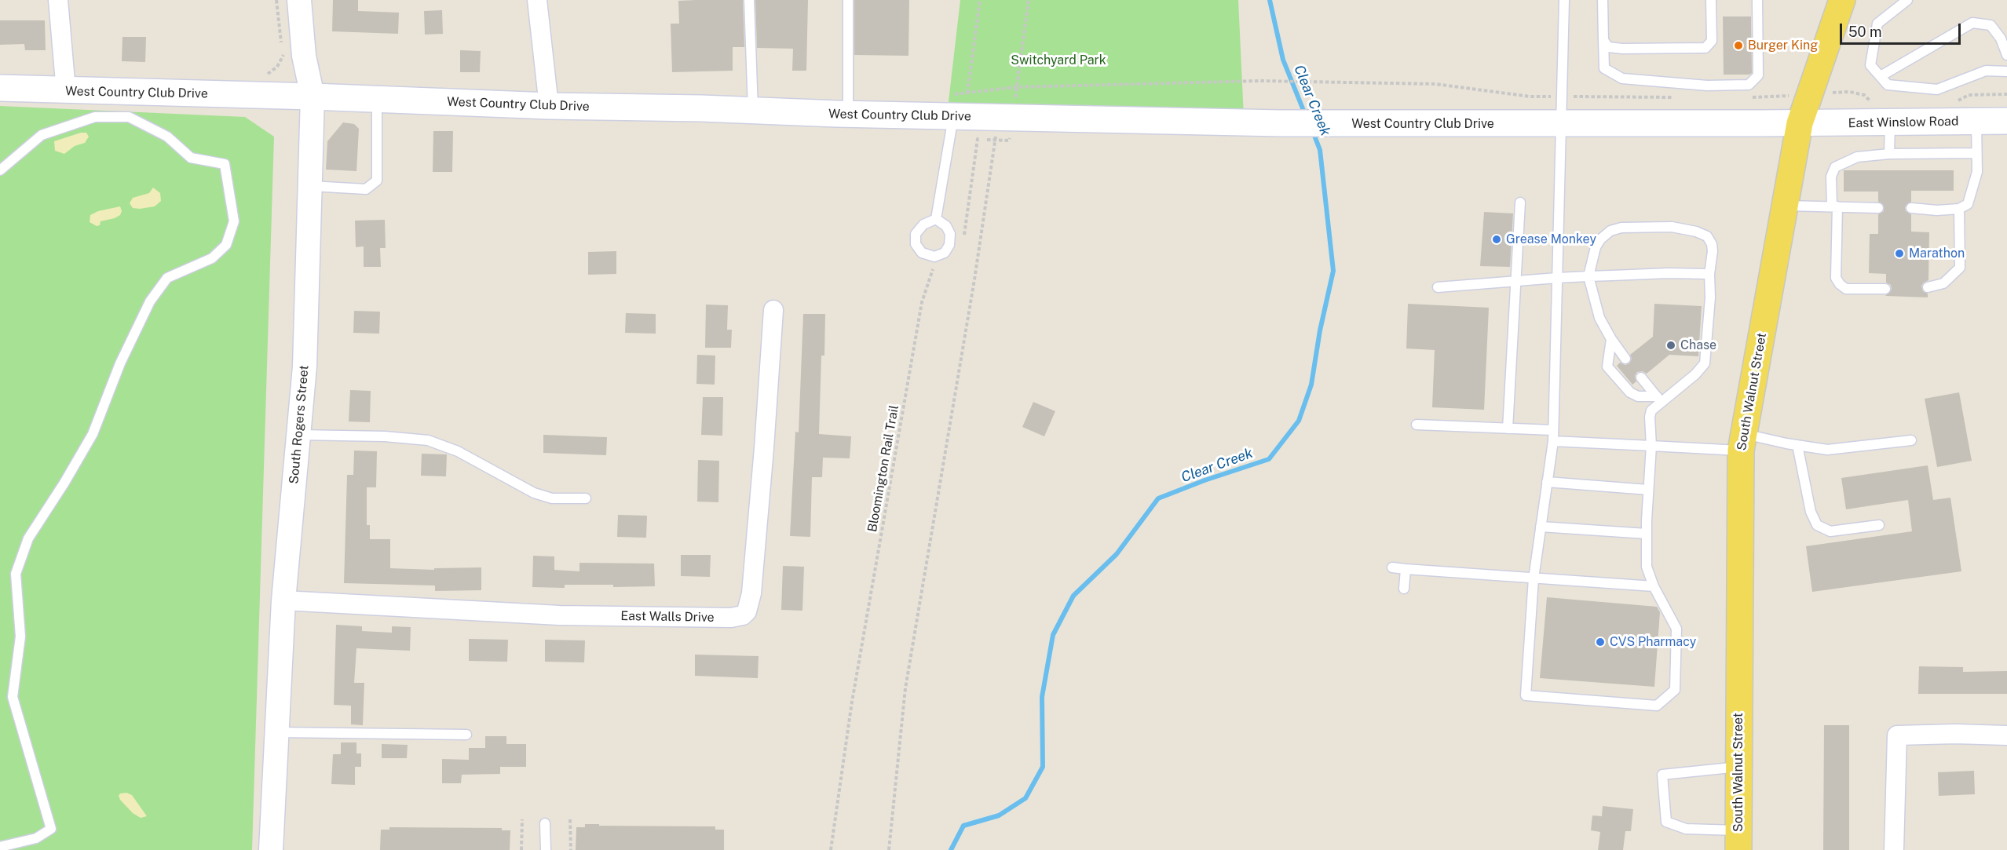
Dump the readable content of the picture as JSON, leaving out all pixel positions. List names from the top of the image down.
{
  "streets": {
    "main road": ["West Country Club Drive", "East Winslow Road", "South Walnut Street"],
    "street": ["South Rogers Street", "East Walls Drive"],
    "path": ["Bloomington Rail Trail"]
  },
  "crossings": [
    ["West Country Club Drive", "East Winslow Road"],
    ["West Country Club Drive", "South Walnut Street"],
    ["West Country Club Drive", "South Rogers Street"],
    ["East Winslow Road", "South Walnut Street"],
    ["South Rogers Street", "East Walls Drive"]
  ],
  "water": ["Clear Creek"],
  "parks": ["Switchyard Park"],
  "places": [
    "Burger King",
    "Grease Monkey",
    "Marathon",
    "Chase",
    "CVS Pharmacy"
  ],
  "scale_bar": "50 m"
}
